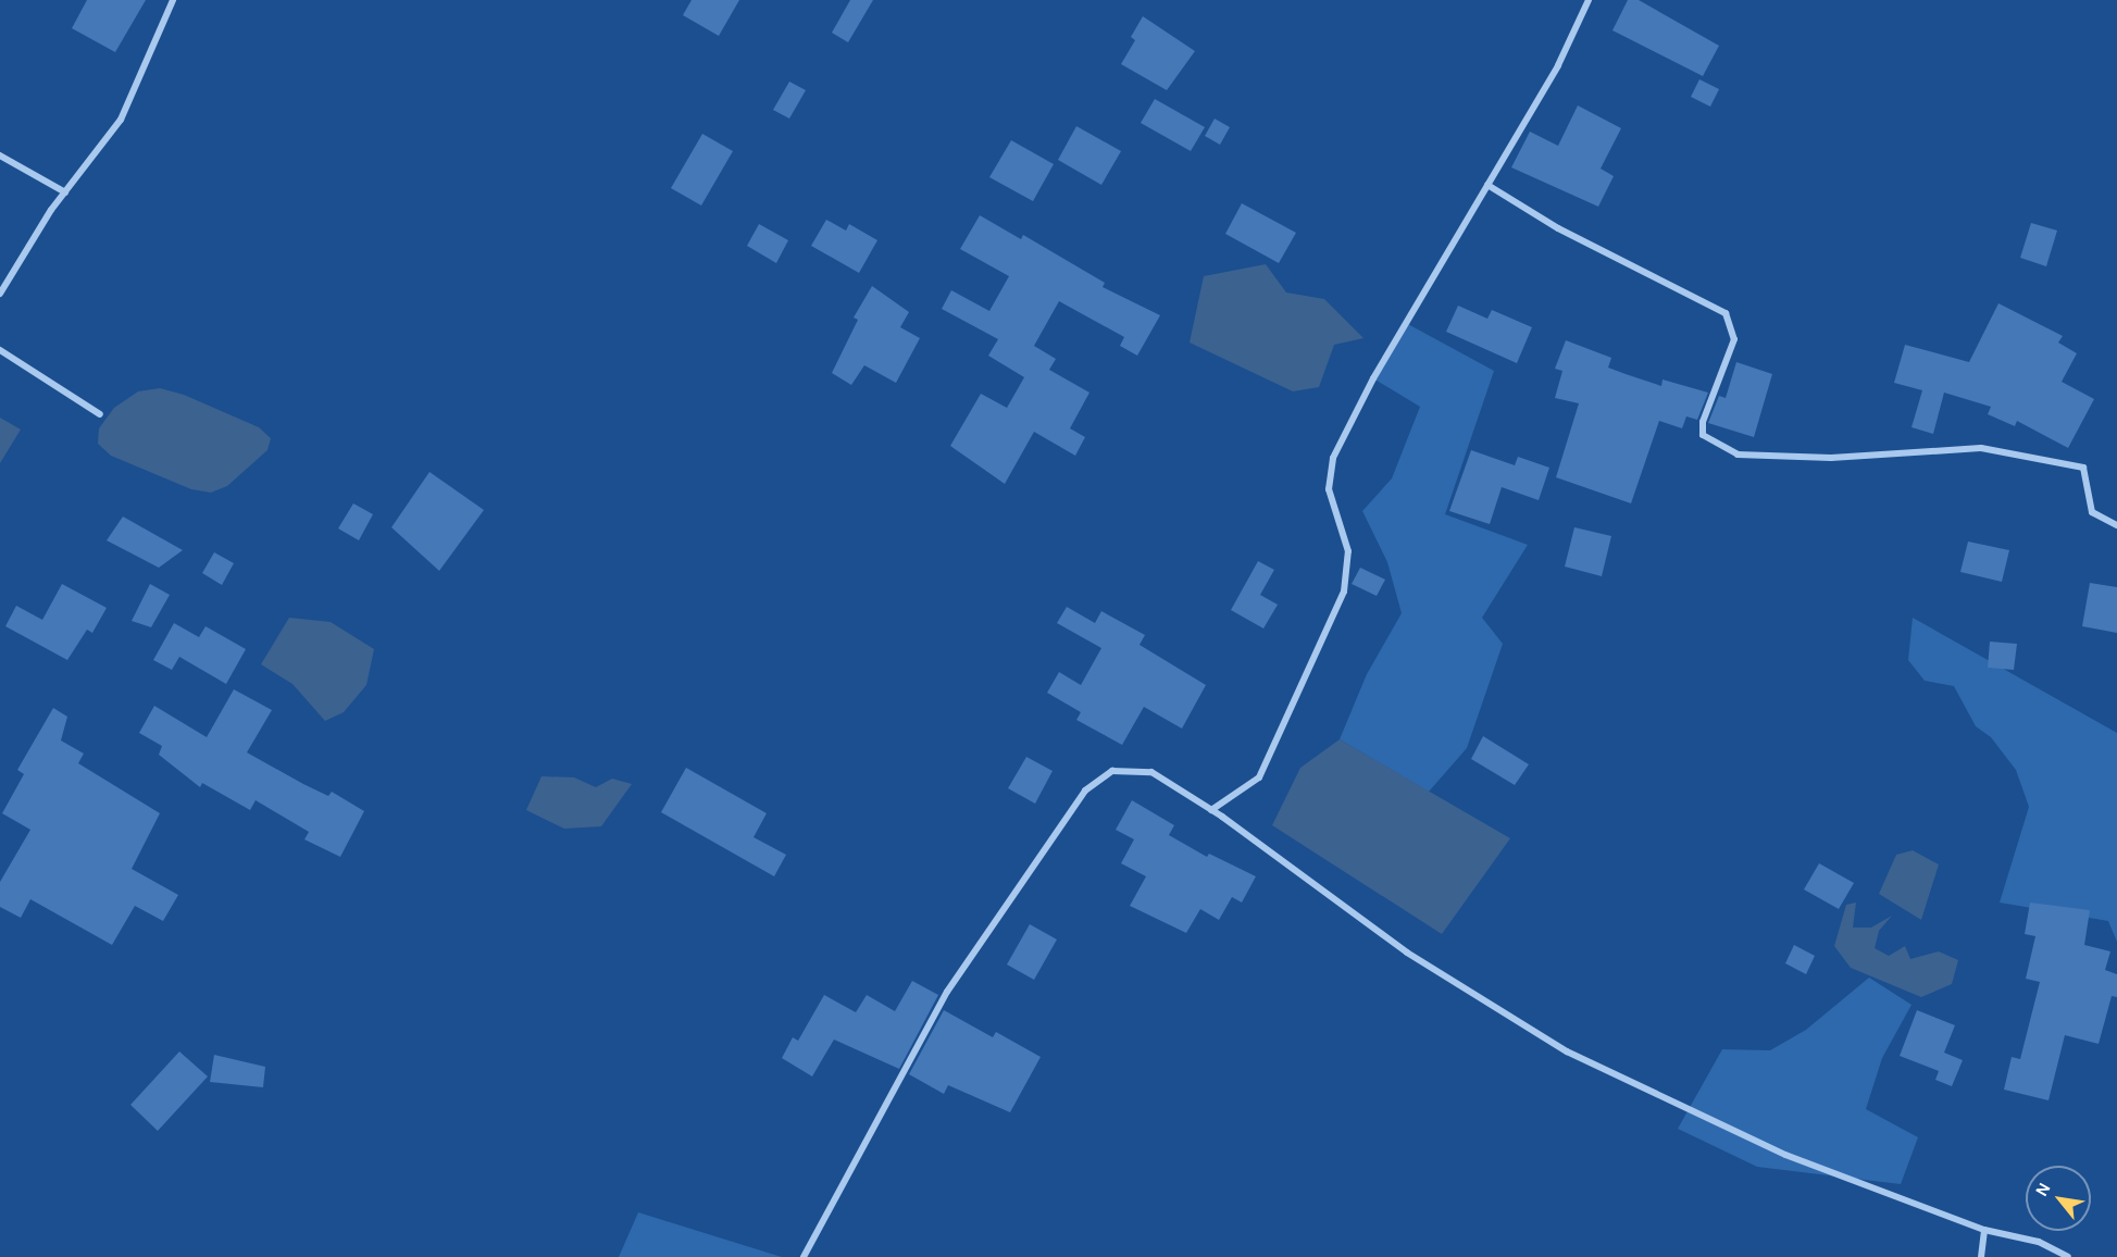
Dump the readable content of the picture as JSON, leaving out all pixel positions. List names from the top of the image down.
{
  "north": "top left"
}
